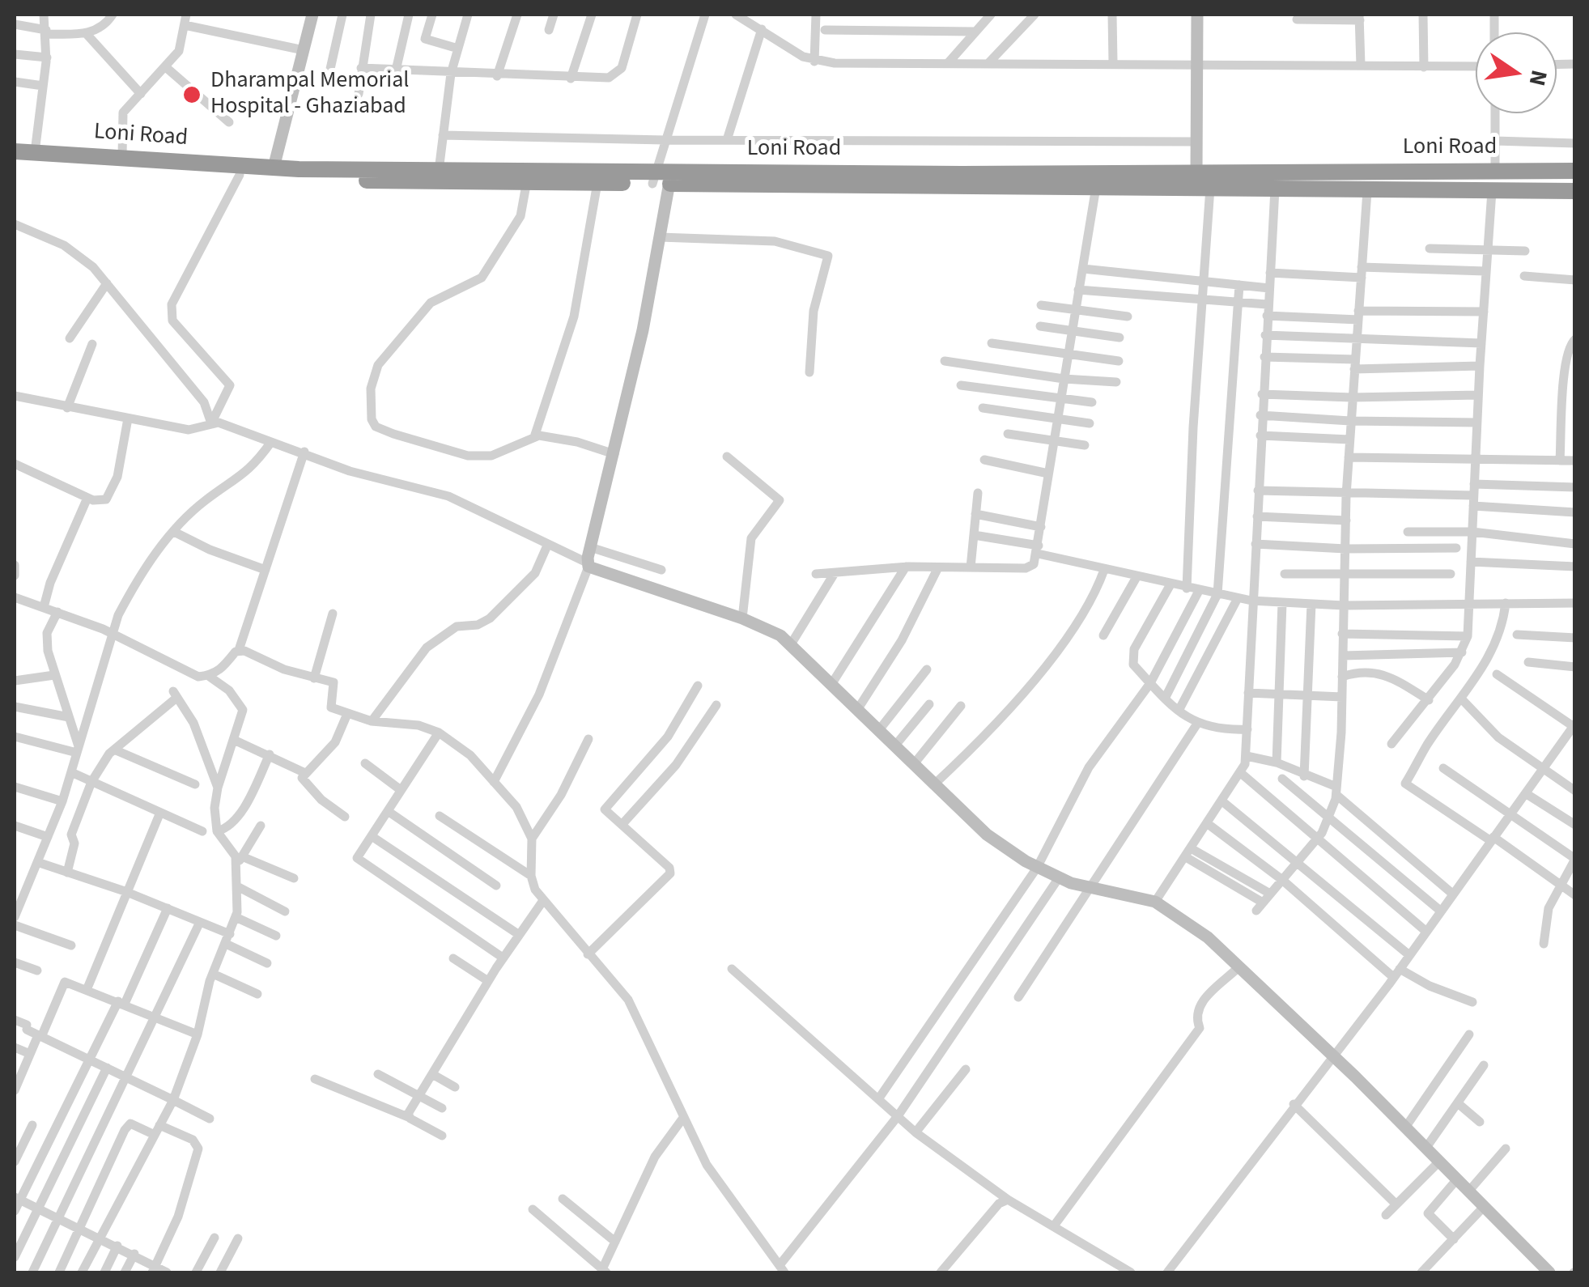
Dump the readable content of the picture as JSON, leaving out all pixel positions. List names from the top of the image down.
{
  "streets": {
    "highway": ["Loni Road"]
  },
  "places": ["Dharampal Memorial Hospital - Ghaziabad"],
  "north": "right"
}
